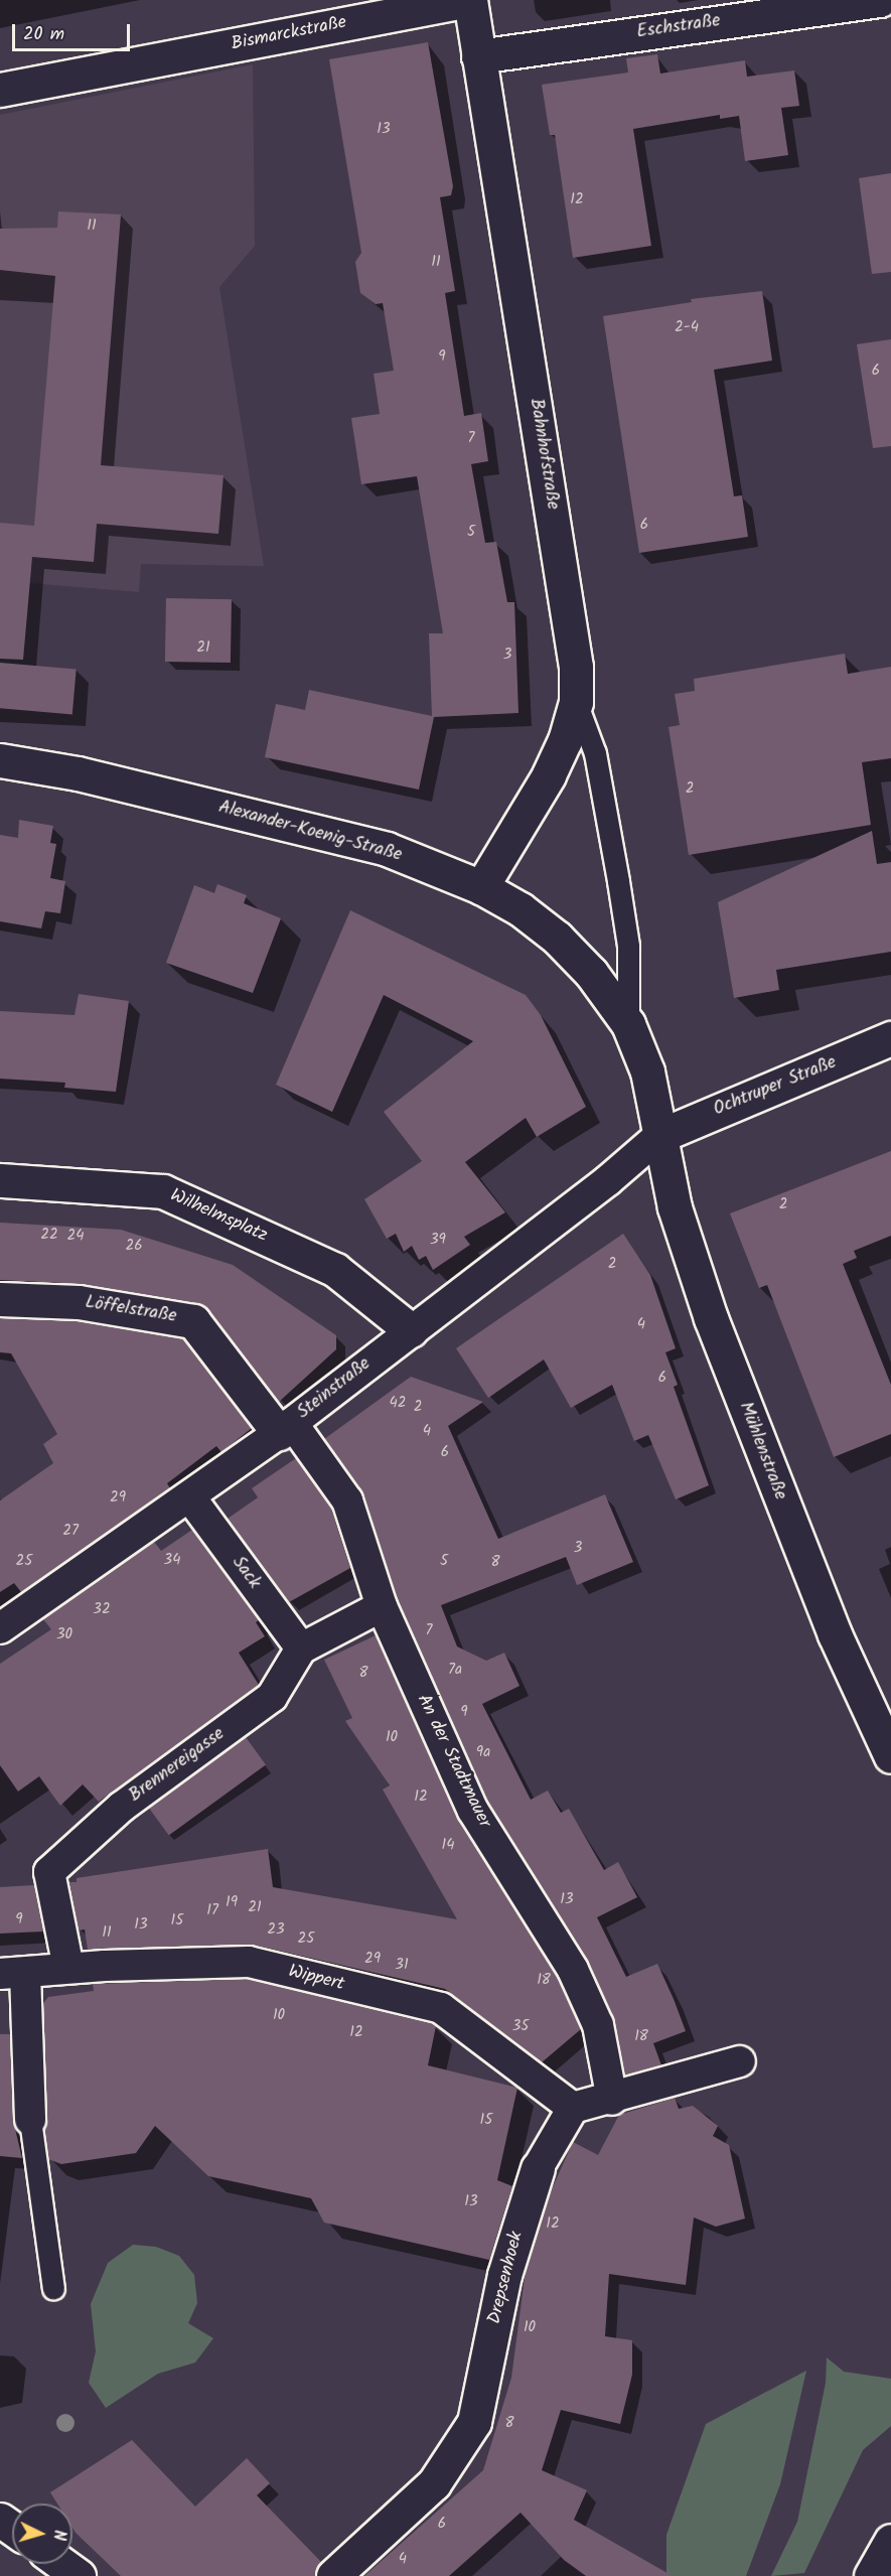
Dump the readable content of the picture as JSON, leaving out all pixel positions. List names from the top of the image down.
{
  "streets": {
    "street": [
      "Eschstraße",
      "Bismarckstraße",
      "Bahnhofstraße",
      "Alexander-Koenig-Straße",
      "Ochtruper Straße",
      "Wilhelmsplatz",
      "Löffelstraße",
      "Steinstraße",
      "Mühlenstraße",
      "Sack",
      "An der Stadtmauer",
      "Brennereigasse",
      "Wippert",
      "Drepsenhoek"
    ]
  },
  "crossings": [
    ["Eschstraße", "Bahnhofstraße"],
    ["Bismarckstraße", "Bahnhofstraße"],
    ["Bahnhofstraße", "Alexander-Koenig-Straße"],
    ["Alexander-Koenig-Straße", "Ochtruper Straße"],
    ["Alexander-Koenig-Straße", "Steinstraße"],
    ["Alexander-Koenig-Straße", "Mühlenstraße"],
    ["Ochtruper Straße", "Steinstraße"],
    ["Ochtruper Straße", "Mühlenstraße"],
    ["Wilhelmsplatz", "Steinstraße"],
    ["Löffelstraße", "Steinstraße"],
    ["Löffelstraße", "An der Stadtmauer"],
    ["Steinstraße", "Mühlenstraße"],
    ["Steinstraße", "Sack"],
    ["Steinstraße", "An der Stadtmauer"],
    ["Sack", "Brennereigasse"],
    ["Brennereigasse", "Wippert"],
    ["Wippert", "Drepsenhoek"]
  ],
  "house_numbers": [
    "13",
    "12",
    "11",
    "11",
    "2-4",
    "9",
    "6",
    "7",
    "6",
    "5",
    "21",
    "3",
    "2",
    "2",
    "22",
    "24",
    "39",
    "26",
    "2",
    "4",
    "6",
    "42",
    "2",
    "4",
    "6",
    "29",
    "27",
    "3",
    "34",
    "25",
    "5",
    "8",
    "32",
    "7",
    "30",
    "7a",
    "8",
    "9",
    "10",
    "9a",
    "12",
    "14",
    "13",
    "19",
    "21",
    "17",
    "9",
    "15",
    "13",
    "23",
    "11",
    "25",
    "29",
    "31",
    "18",
    "10",
    "35",
    "12",
    "18",
    "15",
    "13",
    "12",
    "10",
    "8",
    "6",
    "4"
  ],
  "scale_bar": "20 m",
  "north": "right"
}
